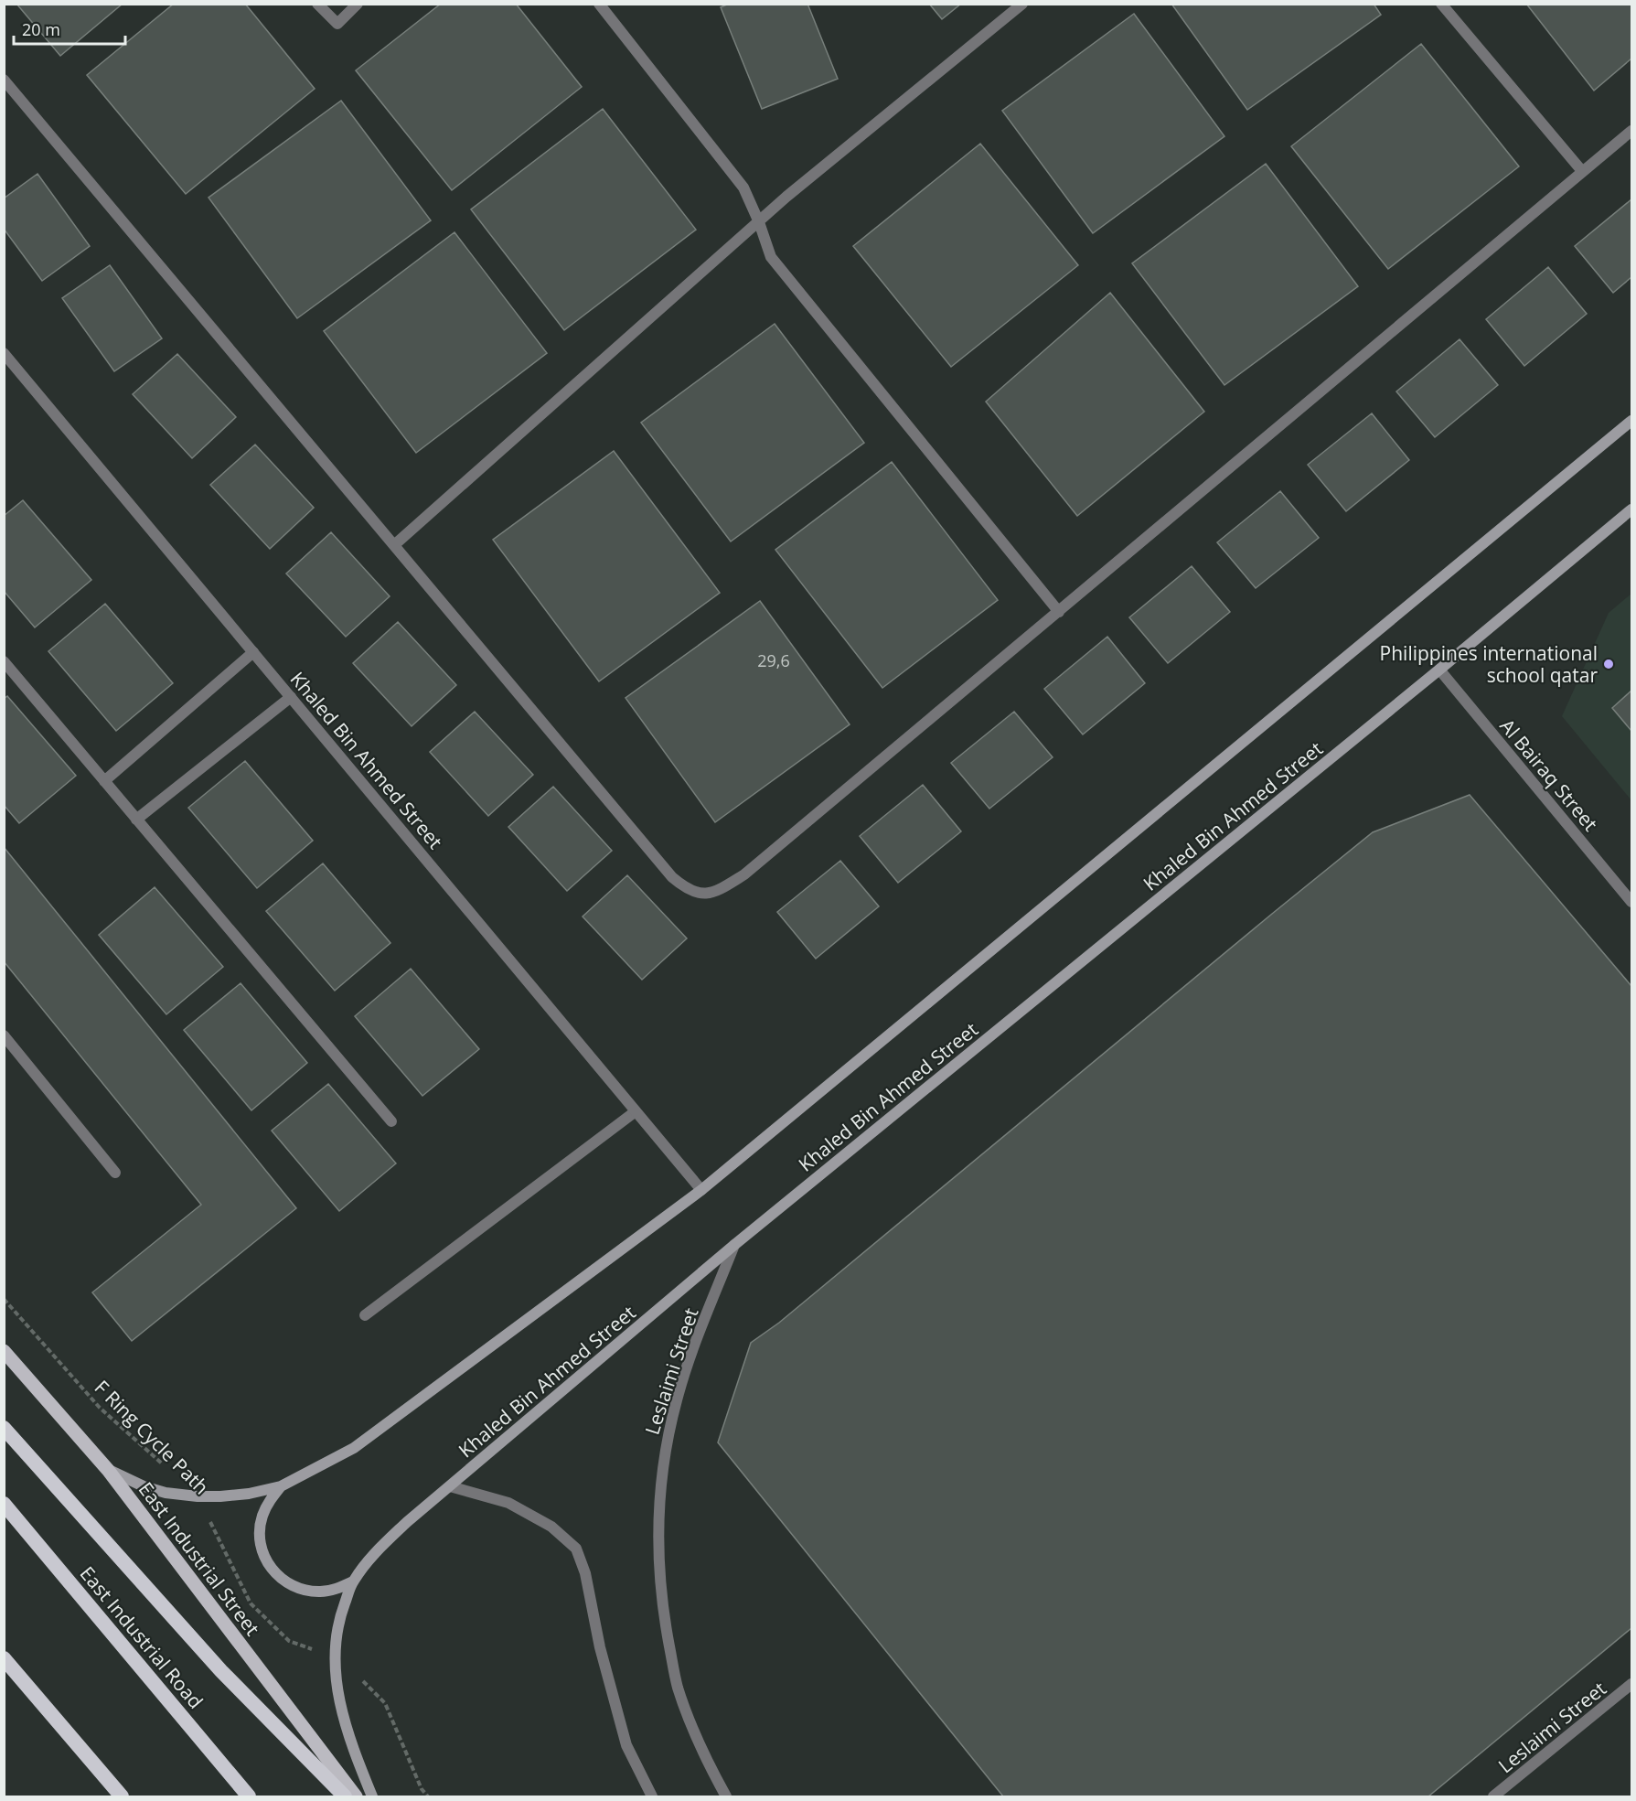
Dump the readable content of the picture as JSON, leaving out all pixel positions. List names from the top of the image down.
{
  "streets": {
    "highway": ["East Industrial Road"],
    "main road": ["Khaled Bin Ahmed Street", "East Industrial Street"],
    "street": ["Al Bairaq Street", "Leslaimi Street"],
    "path": ["F Ring Cycle Path"]
  },
  "crossings": [
    ["Khaled Bin Ahmed Street", "Al Bairaq Street"],
    ["Khaled Bin Ahmed Street", "Leslaimi Street"],
    ["Khaled Bin Ahmed Street", "F Ring Cycle Path"]
  ],
  "places": ["Philippines international school qatar"],
  "house_numbers": ["29,6"],
  "scale_bar": "20 m"
}
